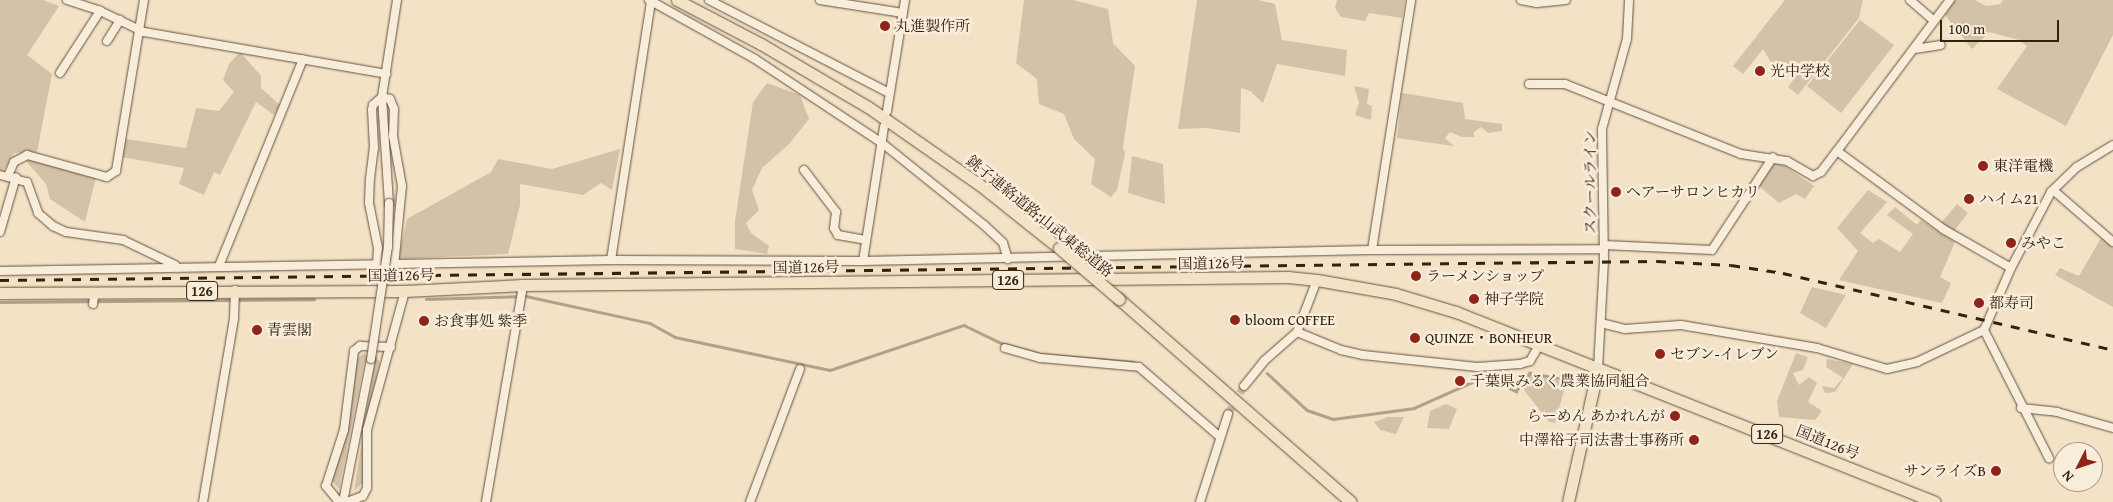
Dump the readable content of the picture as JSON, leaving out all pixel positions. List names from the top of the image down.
{
  "streets": {
    "highway": ["銚子連絡道路;山武東総道路", "国道126号", "126"],
    "street": ["スクールライン"]
  },
  "crossings": [
    ["スクールライン", "国道126号"]
  ],
  "places": [
    "丸進製作所",
    "光中学校",
    "東洋電機",
    "ヘアーサロンヒカリ",
    "ハイム21",
    "みやこ",
    "ラーメンショップ",
    "神子学院",
    "都寿司",
    "bloom COFFEE",
    "お食事処 紫季",
    "青雲閣",
    "QUINZE・BONHEUR",
    "セブン-イレブン",
    "千葉県みるく農業協同組合",
    "らーめん あかれんが",
    "中澤裕子司法書士事務所",
    "サンライズB"
  ],
  "scale_bar": "100 m",
  "north": "bottom left"
}
